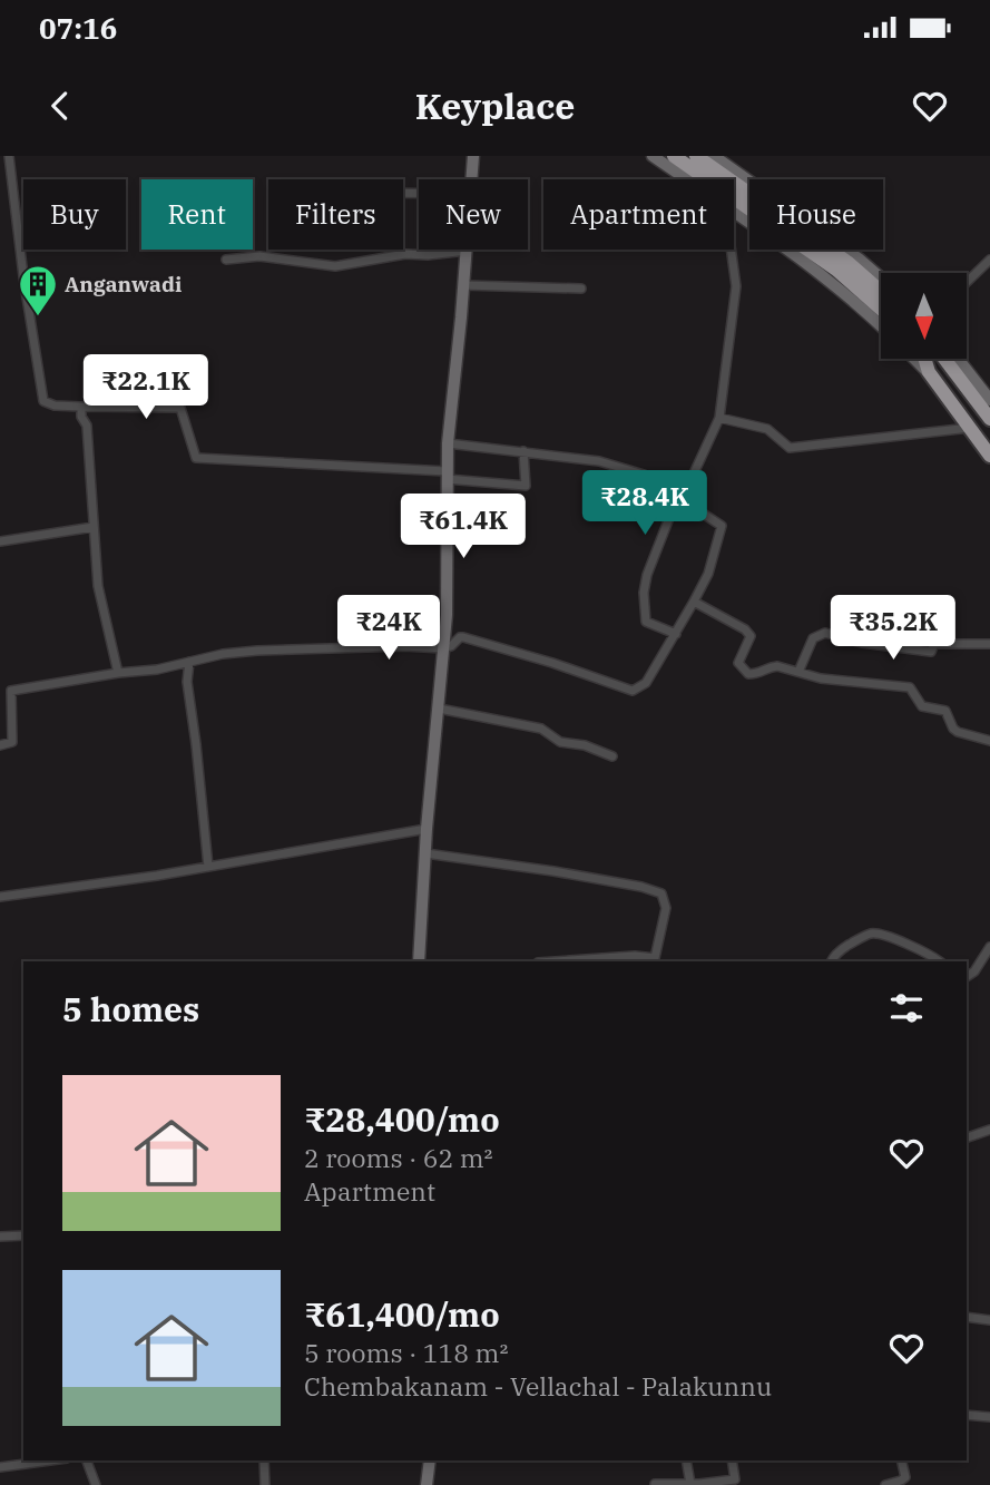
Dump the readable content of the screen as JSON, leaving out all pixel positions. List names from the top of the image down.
{
  "places": {
    "building": ["Anganwadi"]
  },
  "north": "bottom",
  "page": {
    "status": "07:16",
    "header": "Keyplace",
    "chip": [
      "Buy",
      "Rent",
      "Filters",
      "New",
      "Apartment",
      "House"
    ],
    "price": [
      "₹22.1K",
      "₹28.4K",
      "₹61.4K",
      "₹24K",
      "₹35.2K"
    ],
    "heading": "5 homes",
    "list": [
      {
        "name": "₹28,400/mo",
        "note": "2 rooms · 62 m² · Apartment"
      },
      {
        "name": "₹61,400/mo",
        "note": "5 rooms · 118 m² · Chembakanam - Vellachal - Palakunnu"
      }
    ]
  }
}
